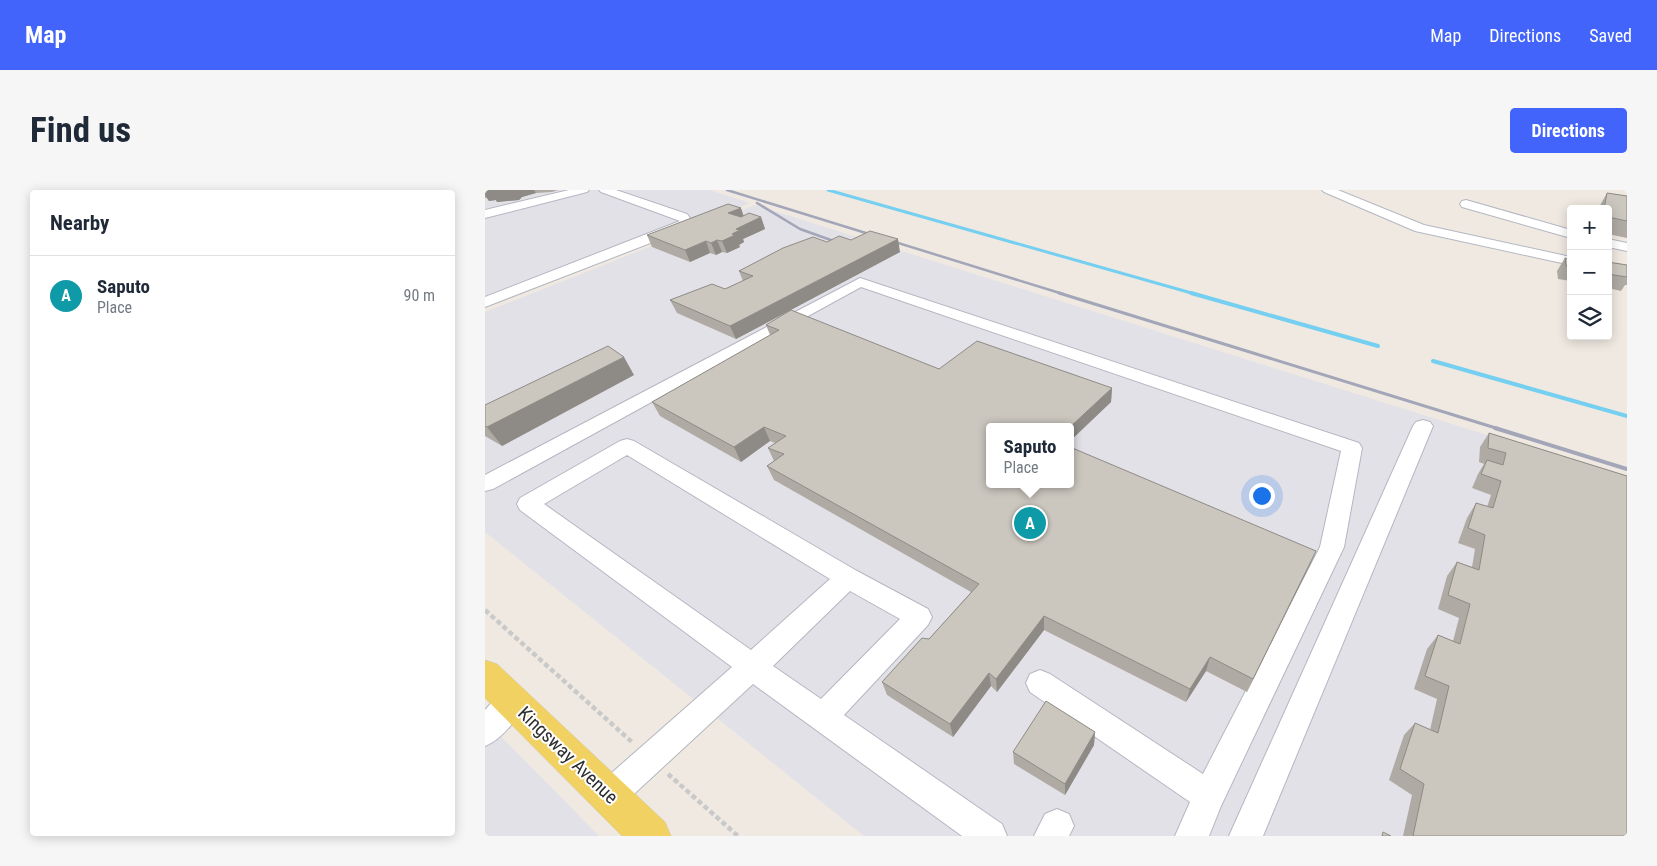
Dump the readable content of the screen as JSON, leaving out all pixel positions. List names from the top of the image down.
{
  "streets": {
    "main road": ["Kingsway Avenue"]
  },
  "page": {
    "header": "Map",
    "nav": ["Map", "Directions", "Saved"],
    "buttons": "Directions",
    "title": "Find us",
    "heading": "Nearby",
    "map_buttons": ["+", "−"],
    "list": [
      {
        "mark": "A",
        "name": "Saputo",
        "note": "Place",
        "value": "90 m"
      }
    ],
    "popup": ["Saputo", "Place"],
    "pins": "A"
  }
}
